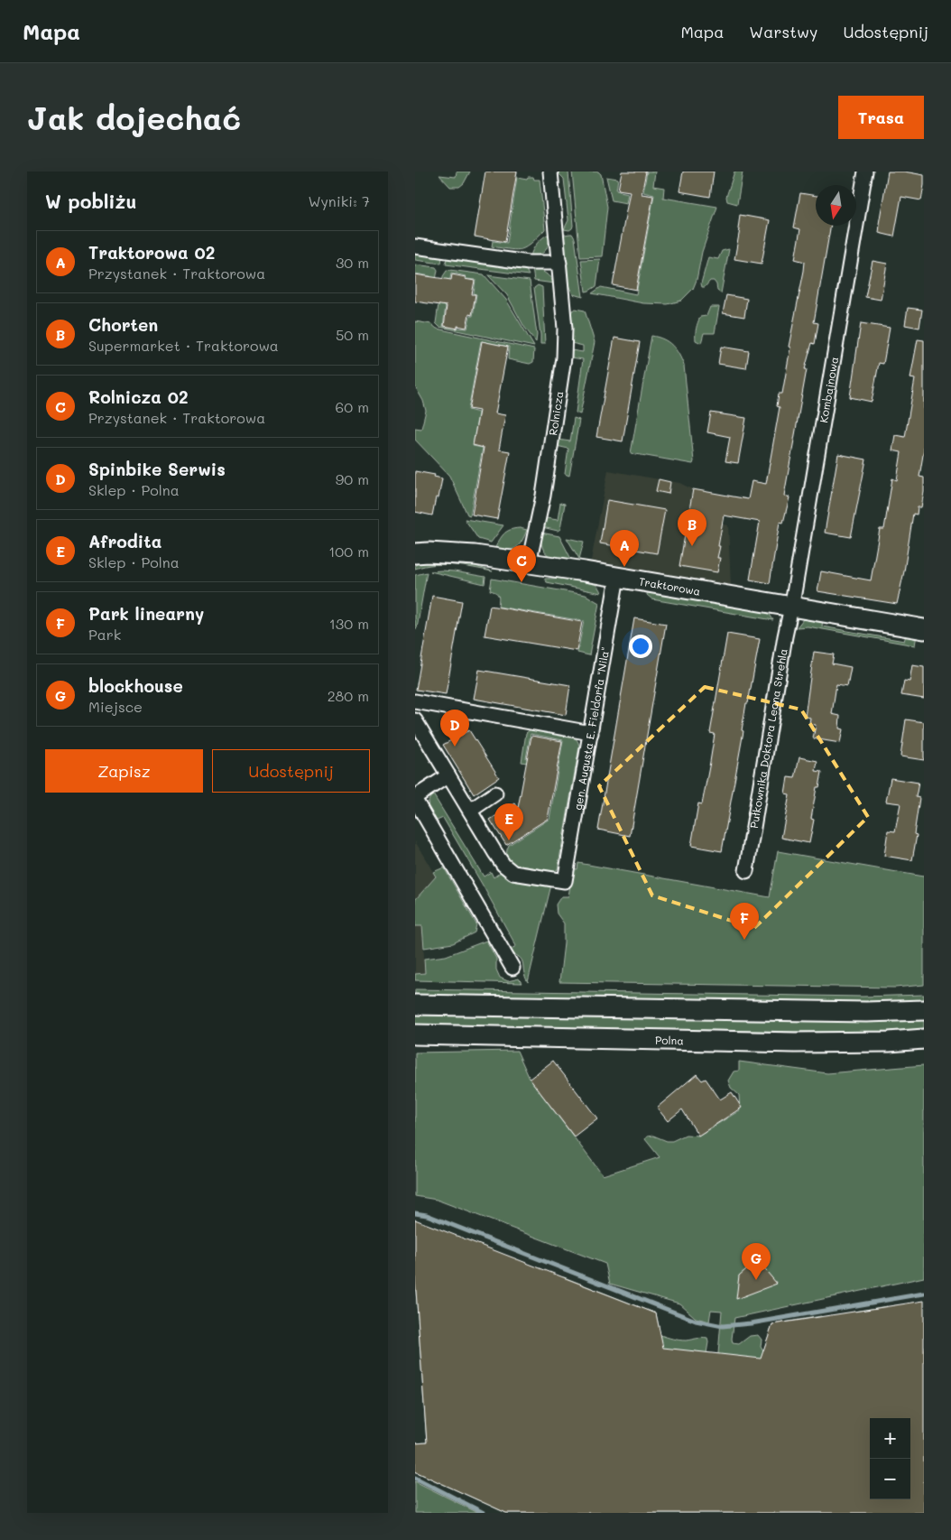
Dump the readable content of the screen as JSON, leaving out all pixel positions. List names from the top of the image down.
{
  "streets": {
    "street": [
      "Kombajnowa",
      "Rolnicza",
      "Traktorowa",
      "gen. Augusta E. Fieldorfa \"Nila\"",
      "Pułkownika Doktora Leona Strehla",
      "Polna"
    ]
  },
  "crossings": [
    ["Kombajnowa", "Traktorowa"],
    ["Kombajnowa", "Pułkownika Doktora Leona Strehla"],
    ["Rolnicza", "Traktorowa"],
    ["Traktorowa", "gen. Augusta E. Fieldorfa \"Nila\""],
    ["Traktorowa", "Pułkownika Doktora Leona Strehla"]
  ],
  "north": "bottom",
  "page": {
    "header": "Mapa",
    "nav": ["Mapa", "Warstwy", "Udostępnij"],
    "buttons": [
      "Trasa",
      ["Zapisz", "Udostępnij"]
    ],
    "title": "Jak dojechać",
    "heading": ["W pobliżu", "Wyniki: 7"],
    "list": [
      {
        "mark": "A",
        "name": "Traktorowa 02",
        "note": "Przystanek · Traktorowa",
        "value": "30 m"
      },
      {
        "mark": "B",
        "name": "Chorten",
        "note": "Supermarket · Traktorowa",
        "value": "50 m"
      },
      {
        "mark": "C",
        "name": "Rolnicza 02",
        "note": "Przystanek · Traktorowa",
        "value": "60 m"
      },
      {
        "mark": "D",
        "name": "Spinbike Serwis",
        "note": "Sklep · Polna",
        "value": "90 m"
      },
      {
        "mark": "E",
        "name": "Afrodita",
        "note": "Sklep · Polna",
        "value": "100 m"
      },
      {
        "mark": "F",
        "name": "Park linearny",
        "note": "Park",
        "value": "130 m"
      },
      {
        "mark": "G",
        "name": "blockhouse",
        "note": "Miejsce",
        "value": "280 m"
      }
    ],
    "pins": [
      "B",
      "A",
      "C",
      "D",
      "E",
      "F",
      "G"
    ],
    "map_buttons": ["+", "−"]
  }
}
